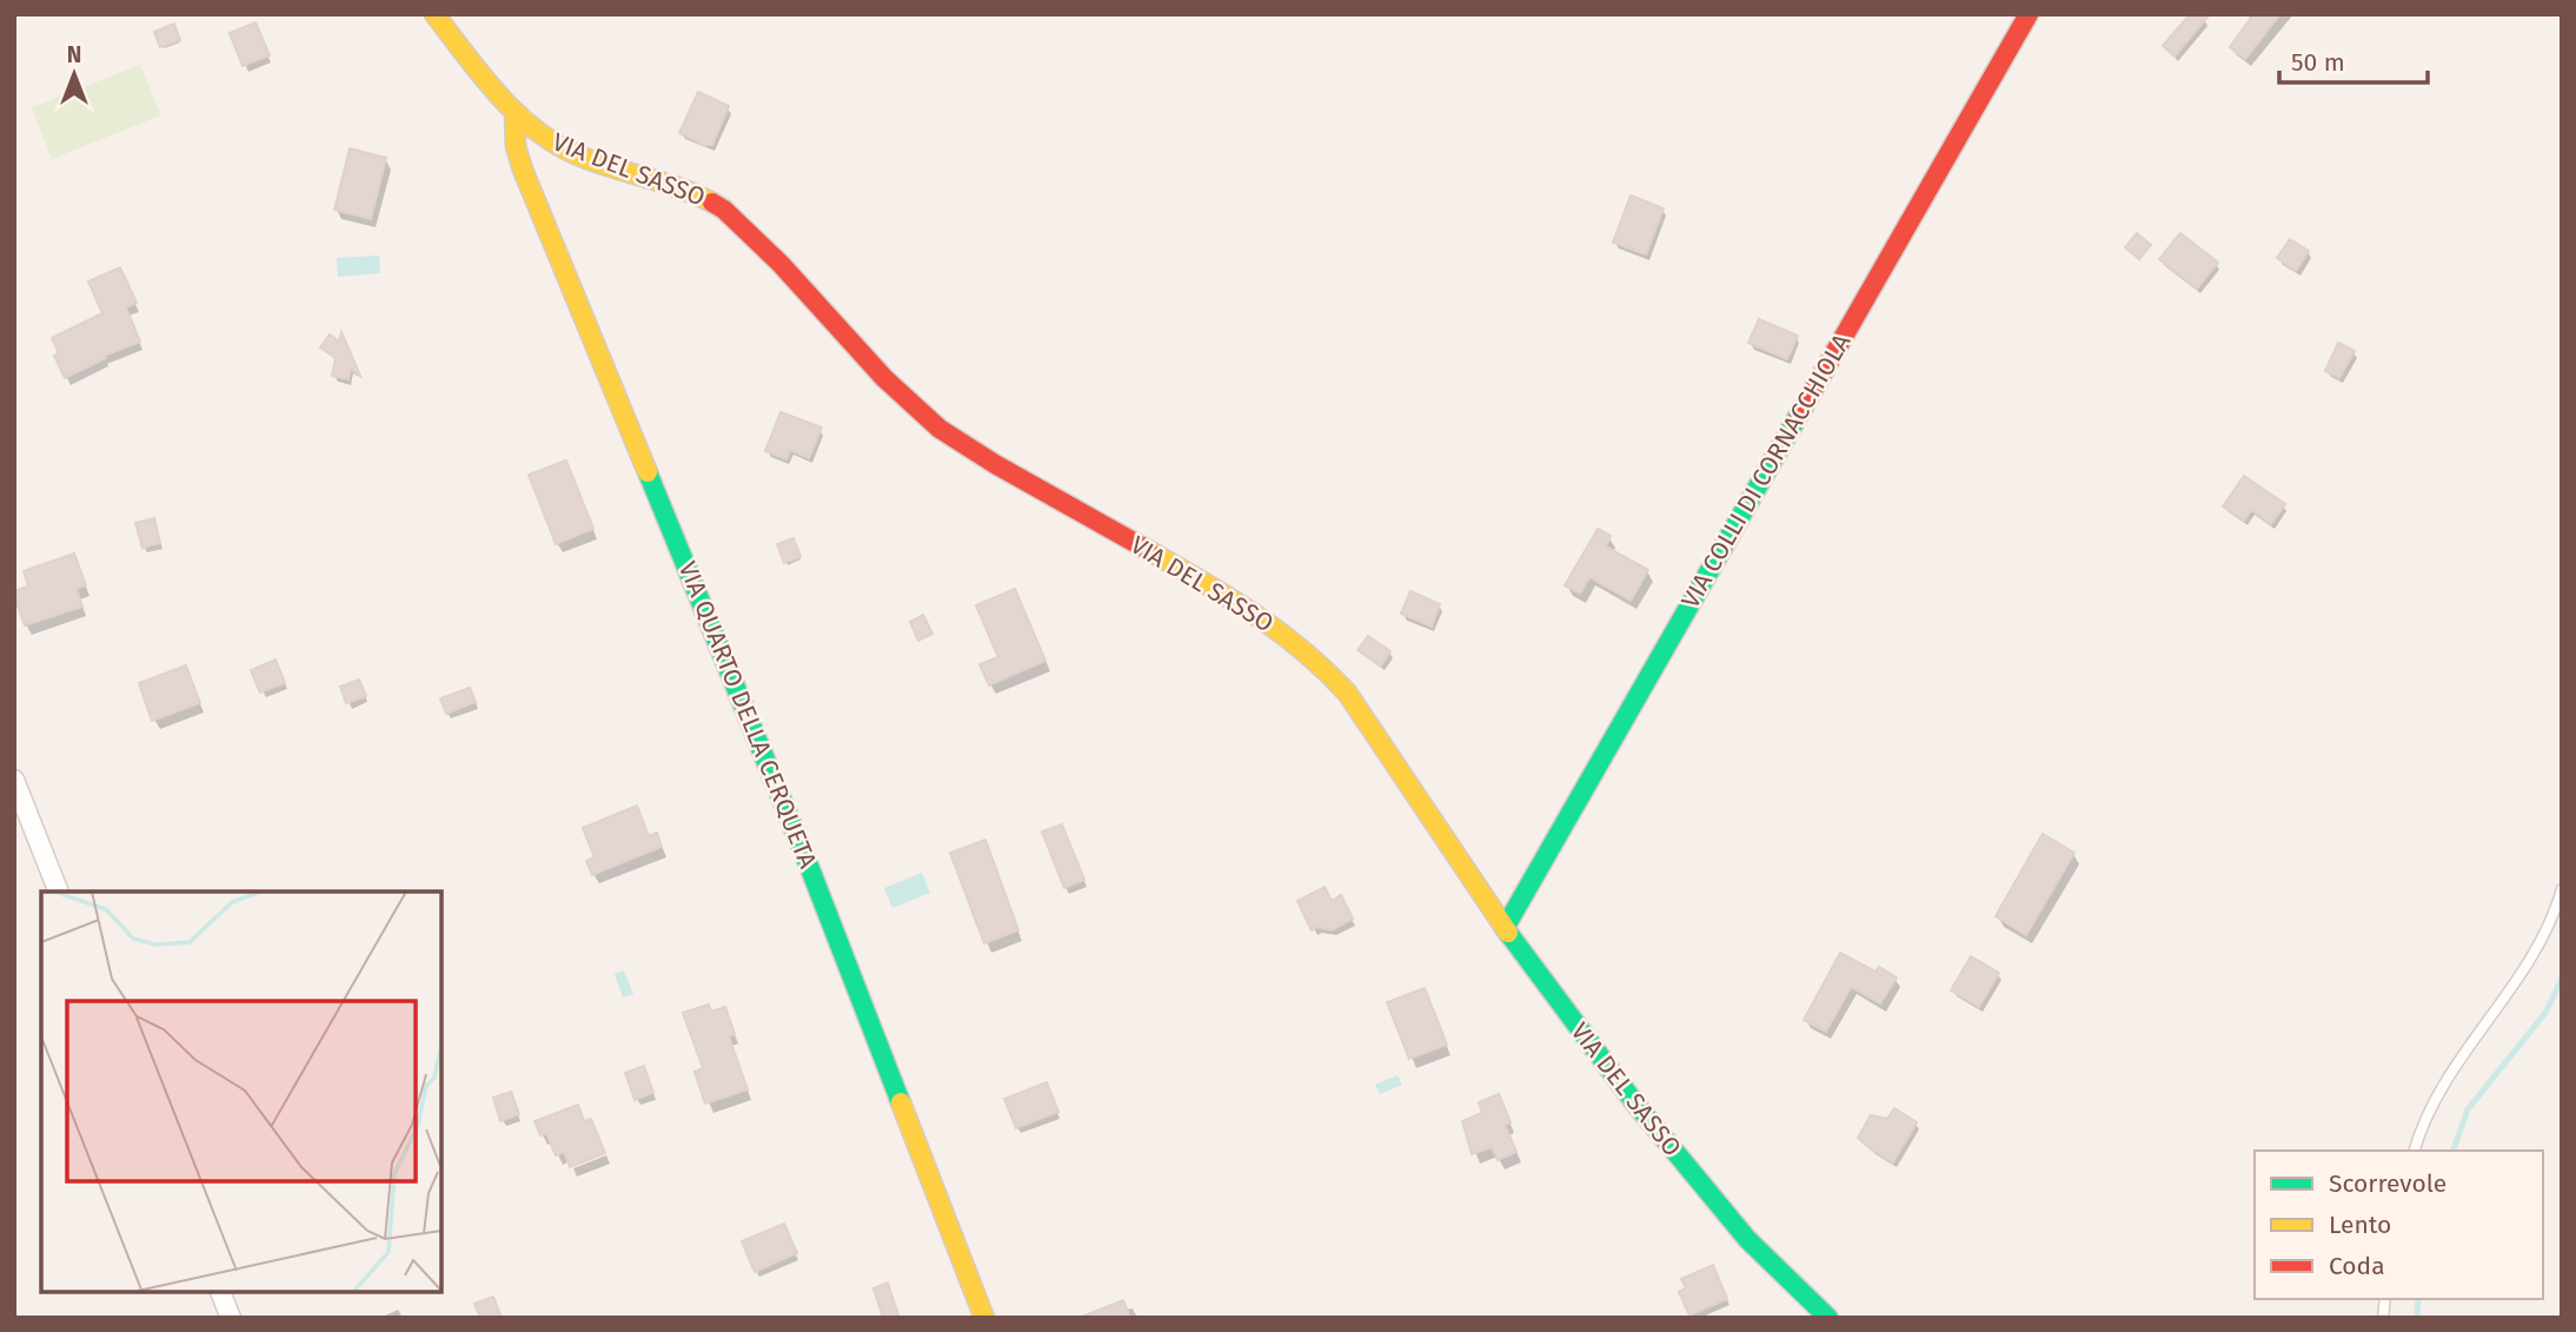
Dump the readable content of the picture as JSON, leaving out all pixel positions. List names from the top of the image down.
{
  "streets": {
    "street": ["VIA DEL SASSO", "VIA COLLI DI CORNACCHIOLA", "VIA QUARTO DELLA CERQUETA"]
  },
  "crossings": [
    ["VIA DEL SASSO", "VIA COLLI DI CORNACCHIOLA"],
    ["VIA DEL SASSO", "VIA QUARTO DELLA CERQUETA"]
  ],
  "legend": ["Scorrevole", "Lento", "Coda"],
  "scale_bar": "50 m",
  "north": "top"
}
